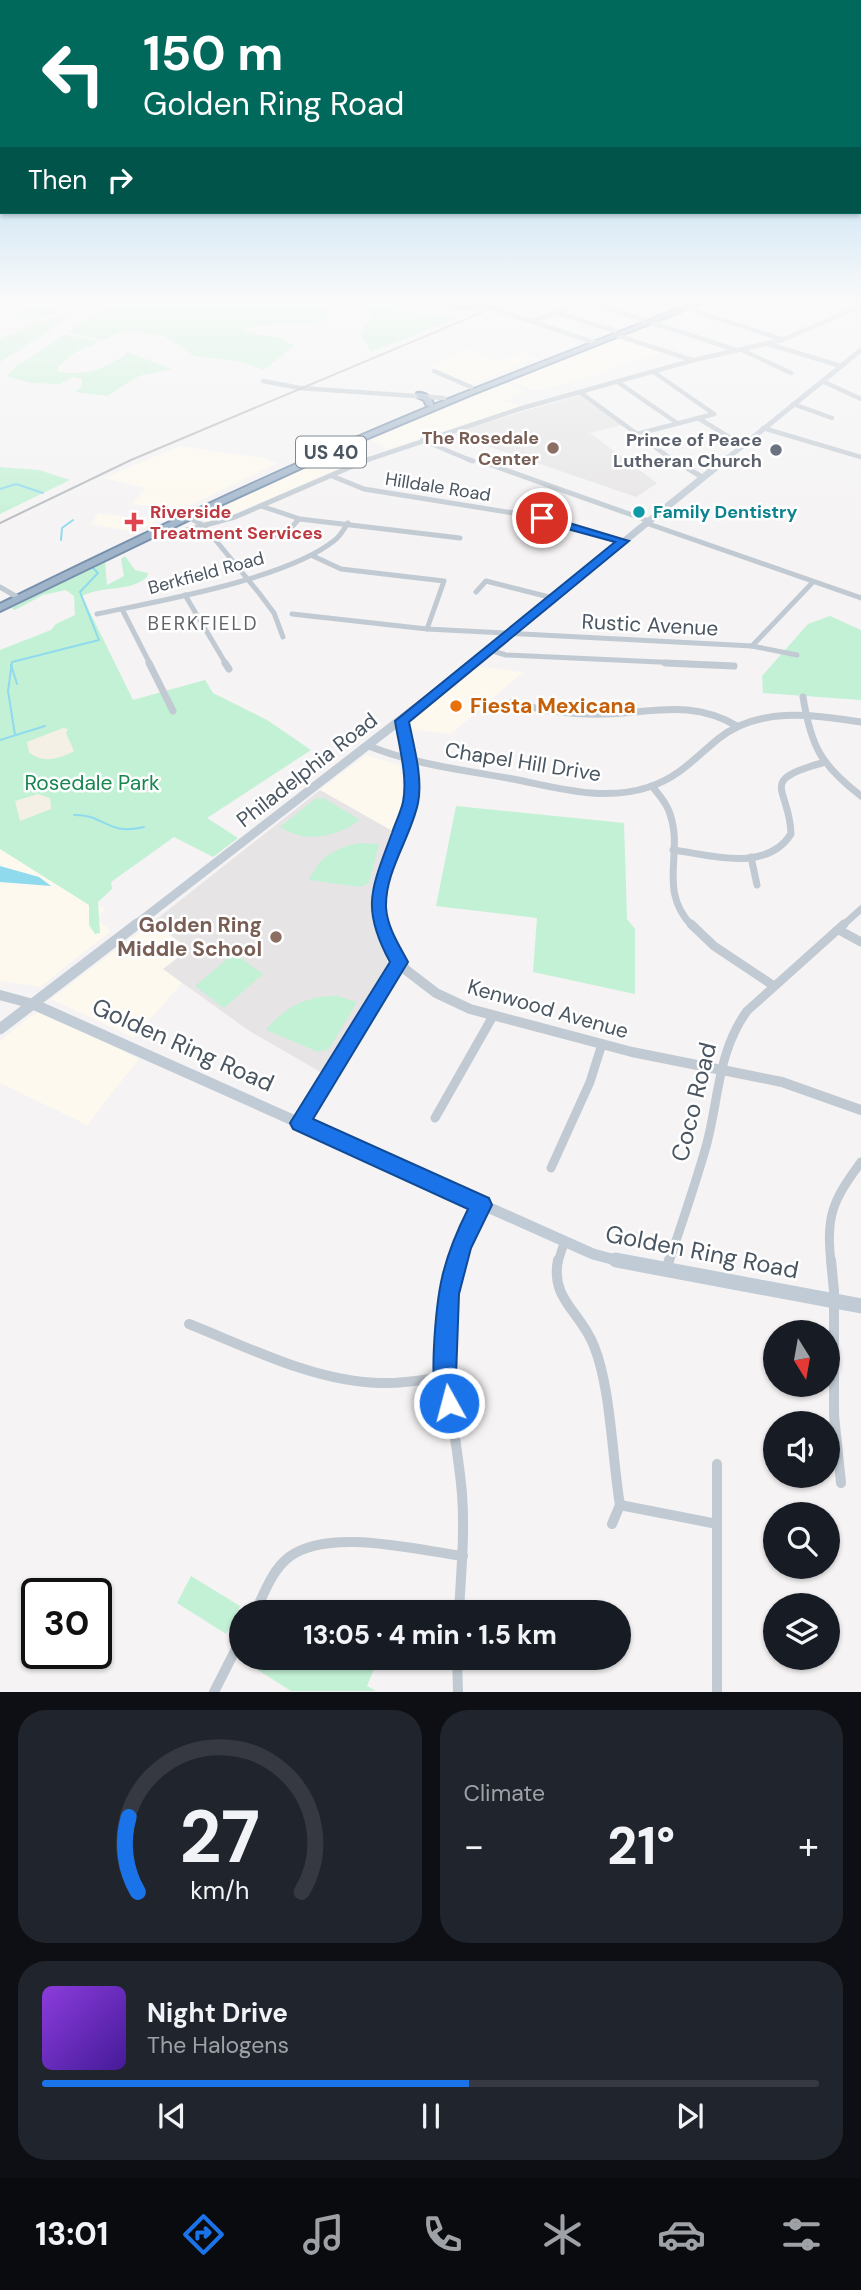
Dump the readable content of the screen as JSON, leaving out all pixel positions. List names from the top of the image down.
{
  "streets": {
    "highway": ["US 40"],
    "main road": ["Philadelphia Road", "Golden Ring Road"],
    "street": [
      "Hilldale Road",
      "Berkfield Road",
      "Rustic Avenue",
      "Chapel Hill Drive",
      "Kenwood Avenue",
      "Coco Road"
    ]
  },
  "crossings": [
    ["Hilldale Road", "Philadelphia Road"],
    ["Rustic Avenue", "Philadelphia Road"],
    ["Chapel Hill Drive", "Philadelphia Road"],
    ["Chapel Hill Drive", "Kenwood Avenue"],
    ["Philadelphia Road", "Kenwood Avenue"],
    ["Philadelphia Road", "Golden Ring Road"],
    ["Kenwood Avenue", "Coco Road"],
    ["Golden Ring Road", "Coco Road"]
  ],
  "districts": ["BERKFIELD"],
  "parks": ["Rosedale Park"],
  "places": {
    "other": [
      "The Rosedale Center",
      "Prince of Peace Lutheran Church",
      "Family Dentistry",
      "Fiesta Mexicana",
      "Golden Ring Middle School"
    ],
    "health": ["Riverside Treatment Services"]
  },
  "north": "bottom",
  "page": {
    "turn": ["150 m", "Golden Ring Road"],
    "then": "Then",
    "limit": "30",
    "trip": "13:05 · 4 min · 1.5 km",
    "tile": "Climate",
    "heat": ["−", "21°", "+"],
    "song": ["Night Drive", "The Halogens"],
    "tabs": "13:01",
    "gauge": ["27", "km/h"]
  }
}
